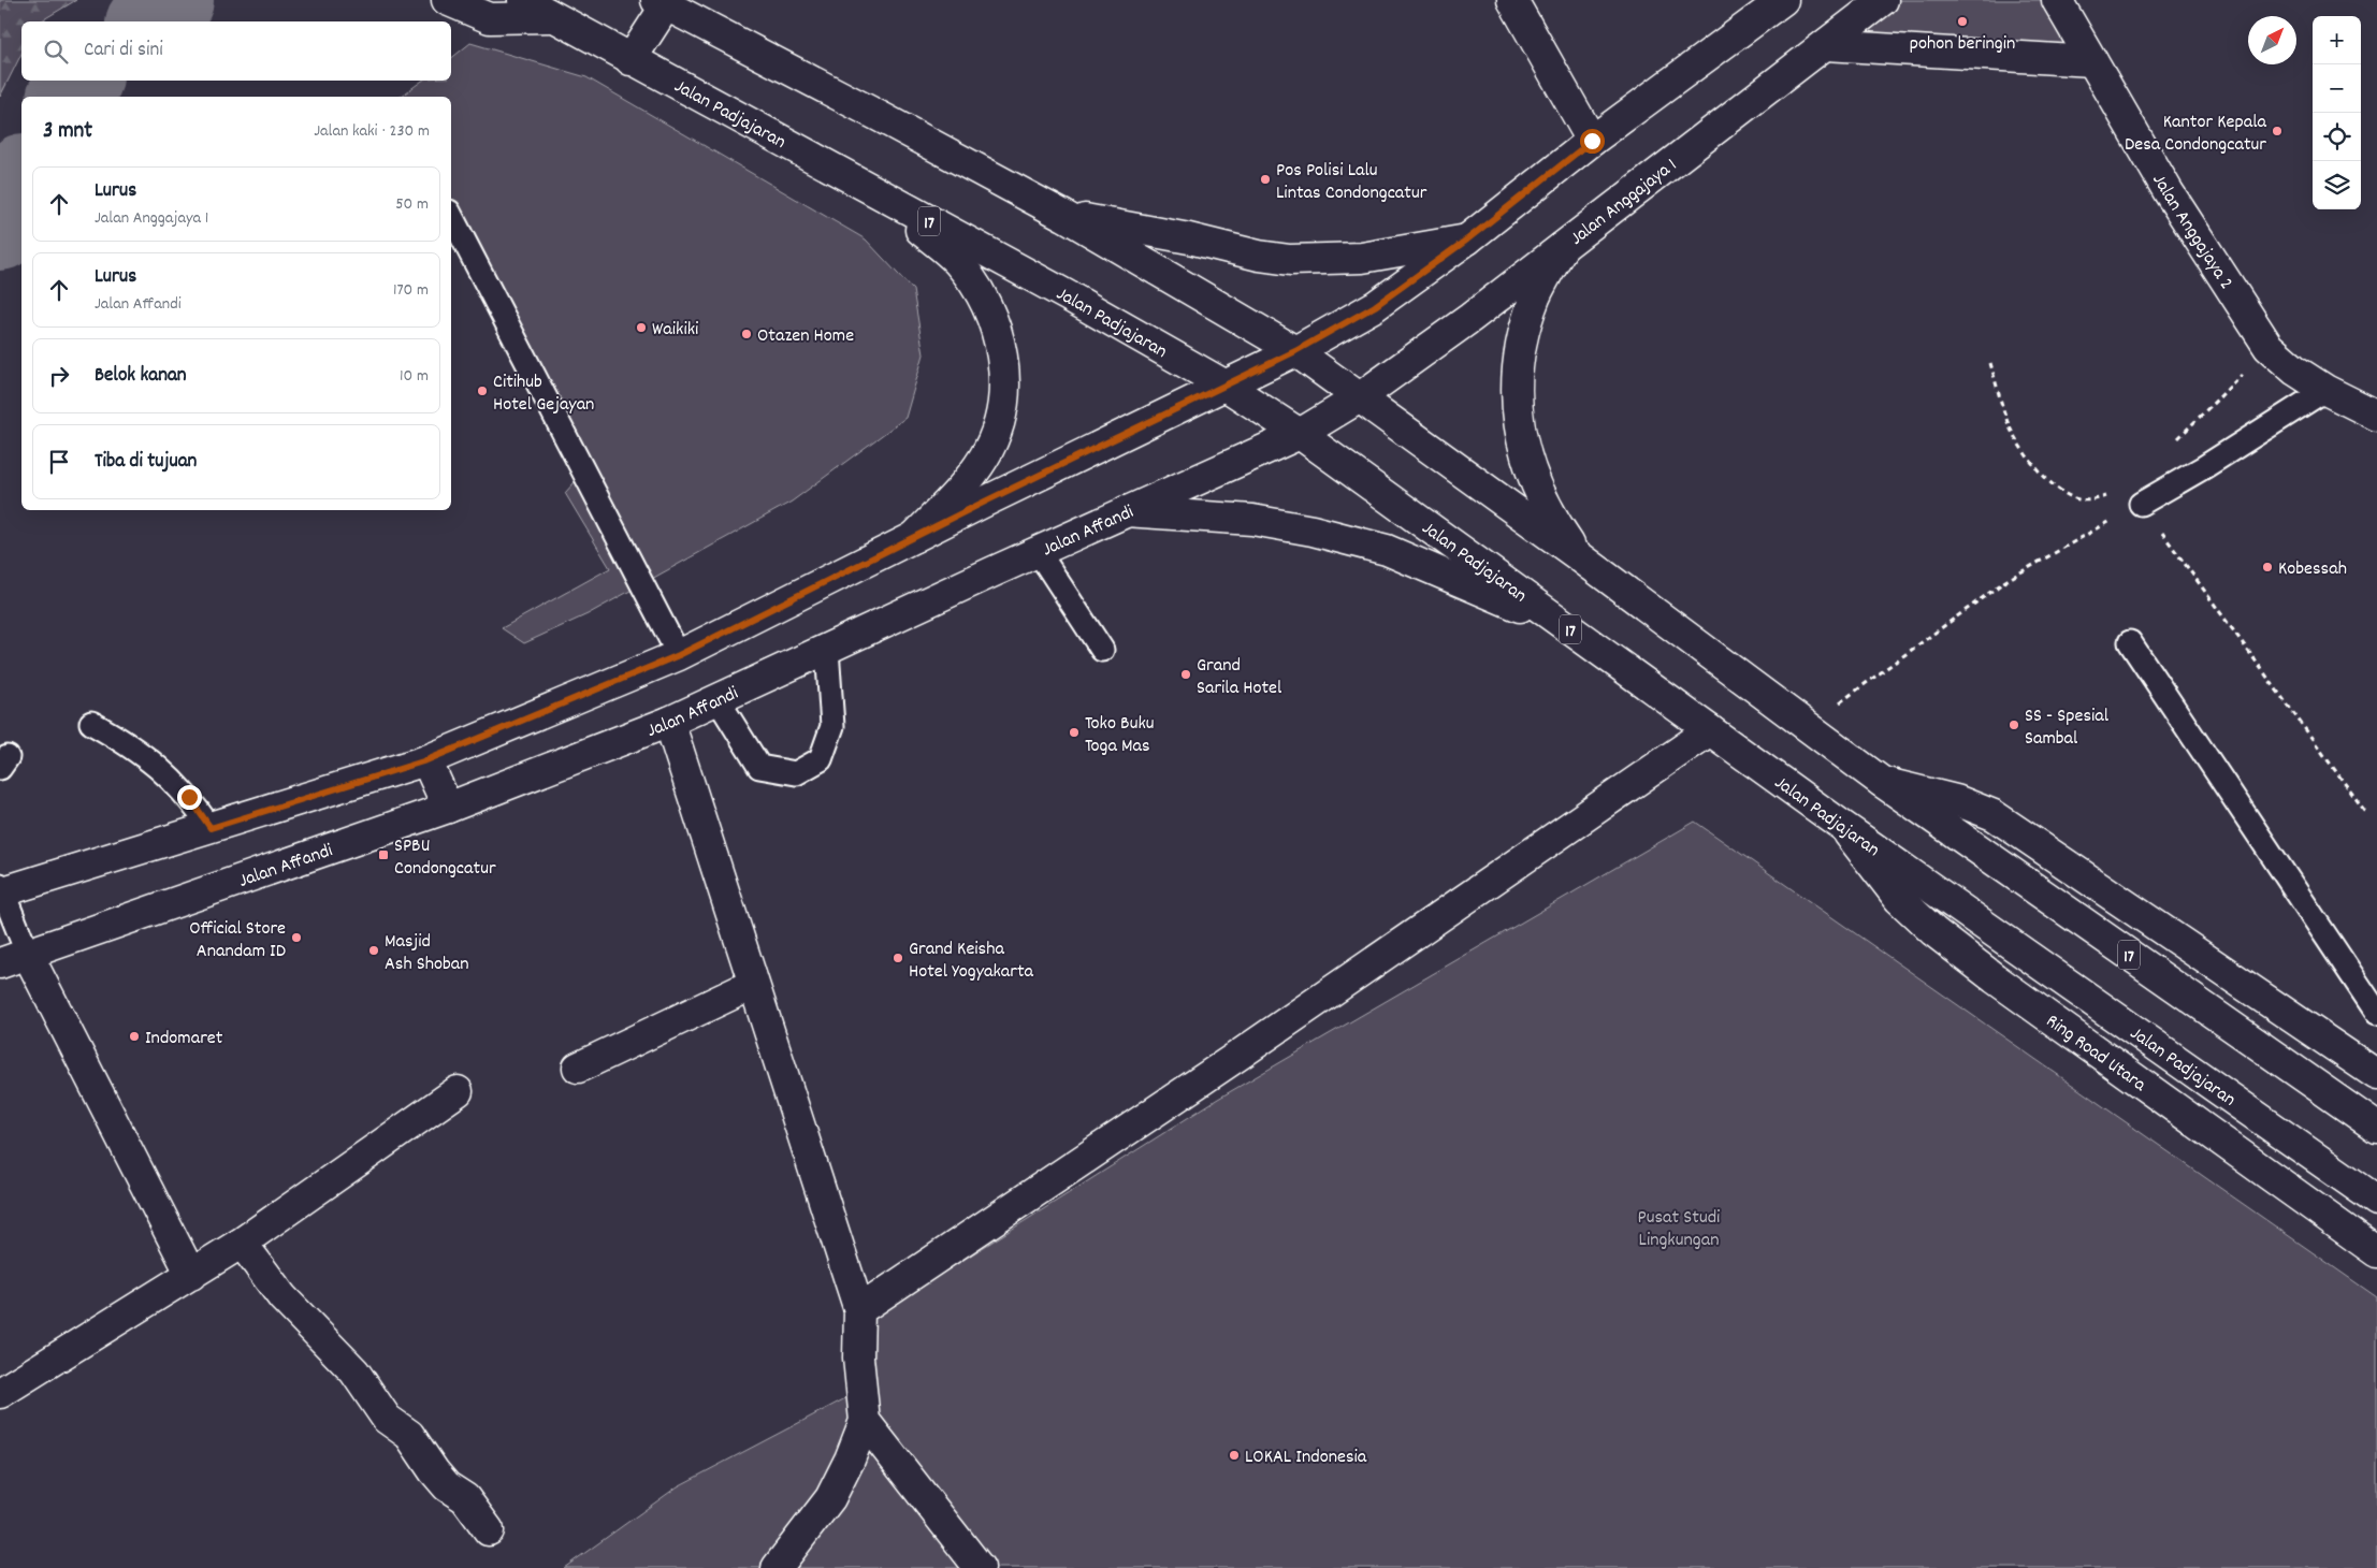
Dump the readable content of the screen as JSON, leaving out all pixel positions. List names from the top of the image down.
{
  "streets": {
    "main road": [
      "Jalan Padjajaran",
      "Jalan Anggajaya 1",
      "17",
      "Jalan Anggajaya 2",
      "Jalan Affandi",
      "Ring Road Utara"
    ]
  },
  "crossings": [
    ["Jalan Padjajaran", "Jalan Affandi"],
    ["Jalan Padjajaran", "Ring Road Utara"],
    ["Jalan Anggajaya 1", "17"],
    ["Jalan Anggajaya 1", "Jalan Affandi"],
    ["17", "Jalan Affandi"]
  ],
  "parks": ["Pusat Studi Lingkungan"],
  "places": {
    "other": [
      "pohon beringin",
      "Kantor Kepala Desa Condongcatur",
      "Pos Polisi Lalu Lintas Condongcatur",
      "Waikiki",
      "Otazen Home",
      "Citihub Hotel Gejayan",
      "Kobessah",
      "Grand Sarila Hotel",
      "SS - Spesial Sambal",
      "Toko Buku Toga Mas",
      "Official Store Anandam ID",
      "Masjid Ash Shoban",
      "Grand Keisha Hotel Yogyakarta",
      "Indomaret",
      "LOKAL Indonesia"
    ],
    "transit": ["SPBU Condongcatur"]
  },
  "north": "top right",
  "page": {
    "map_buttons": ["+", "−"],
    "search": "Cari di sini",
    "heading": ["3 mnt", "Jalan kaki · 230 m"],
    "list": [
      ["Lurus", "Jalan Anggajaya 1", "50 m"],
      ["Lurus", "Jalan Affandi", "170 m"],
      ["Belok kanan", "10 m"],
      "Tiba di tujuan"
    ]
  }
}
